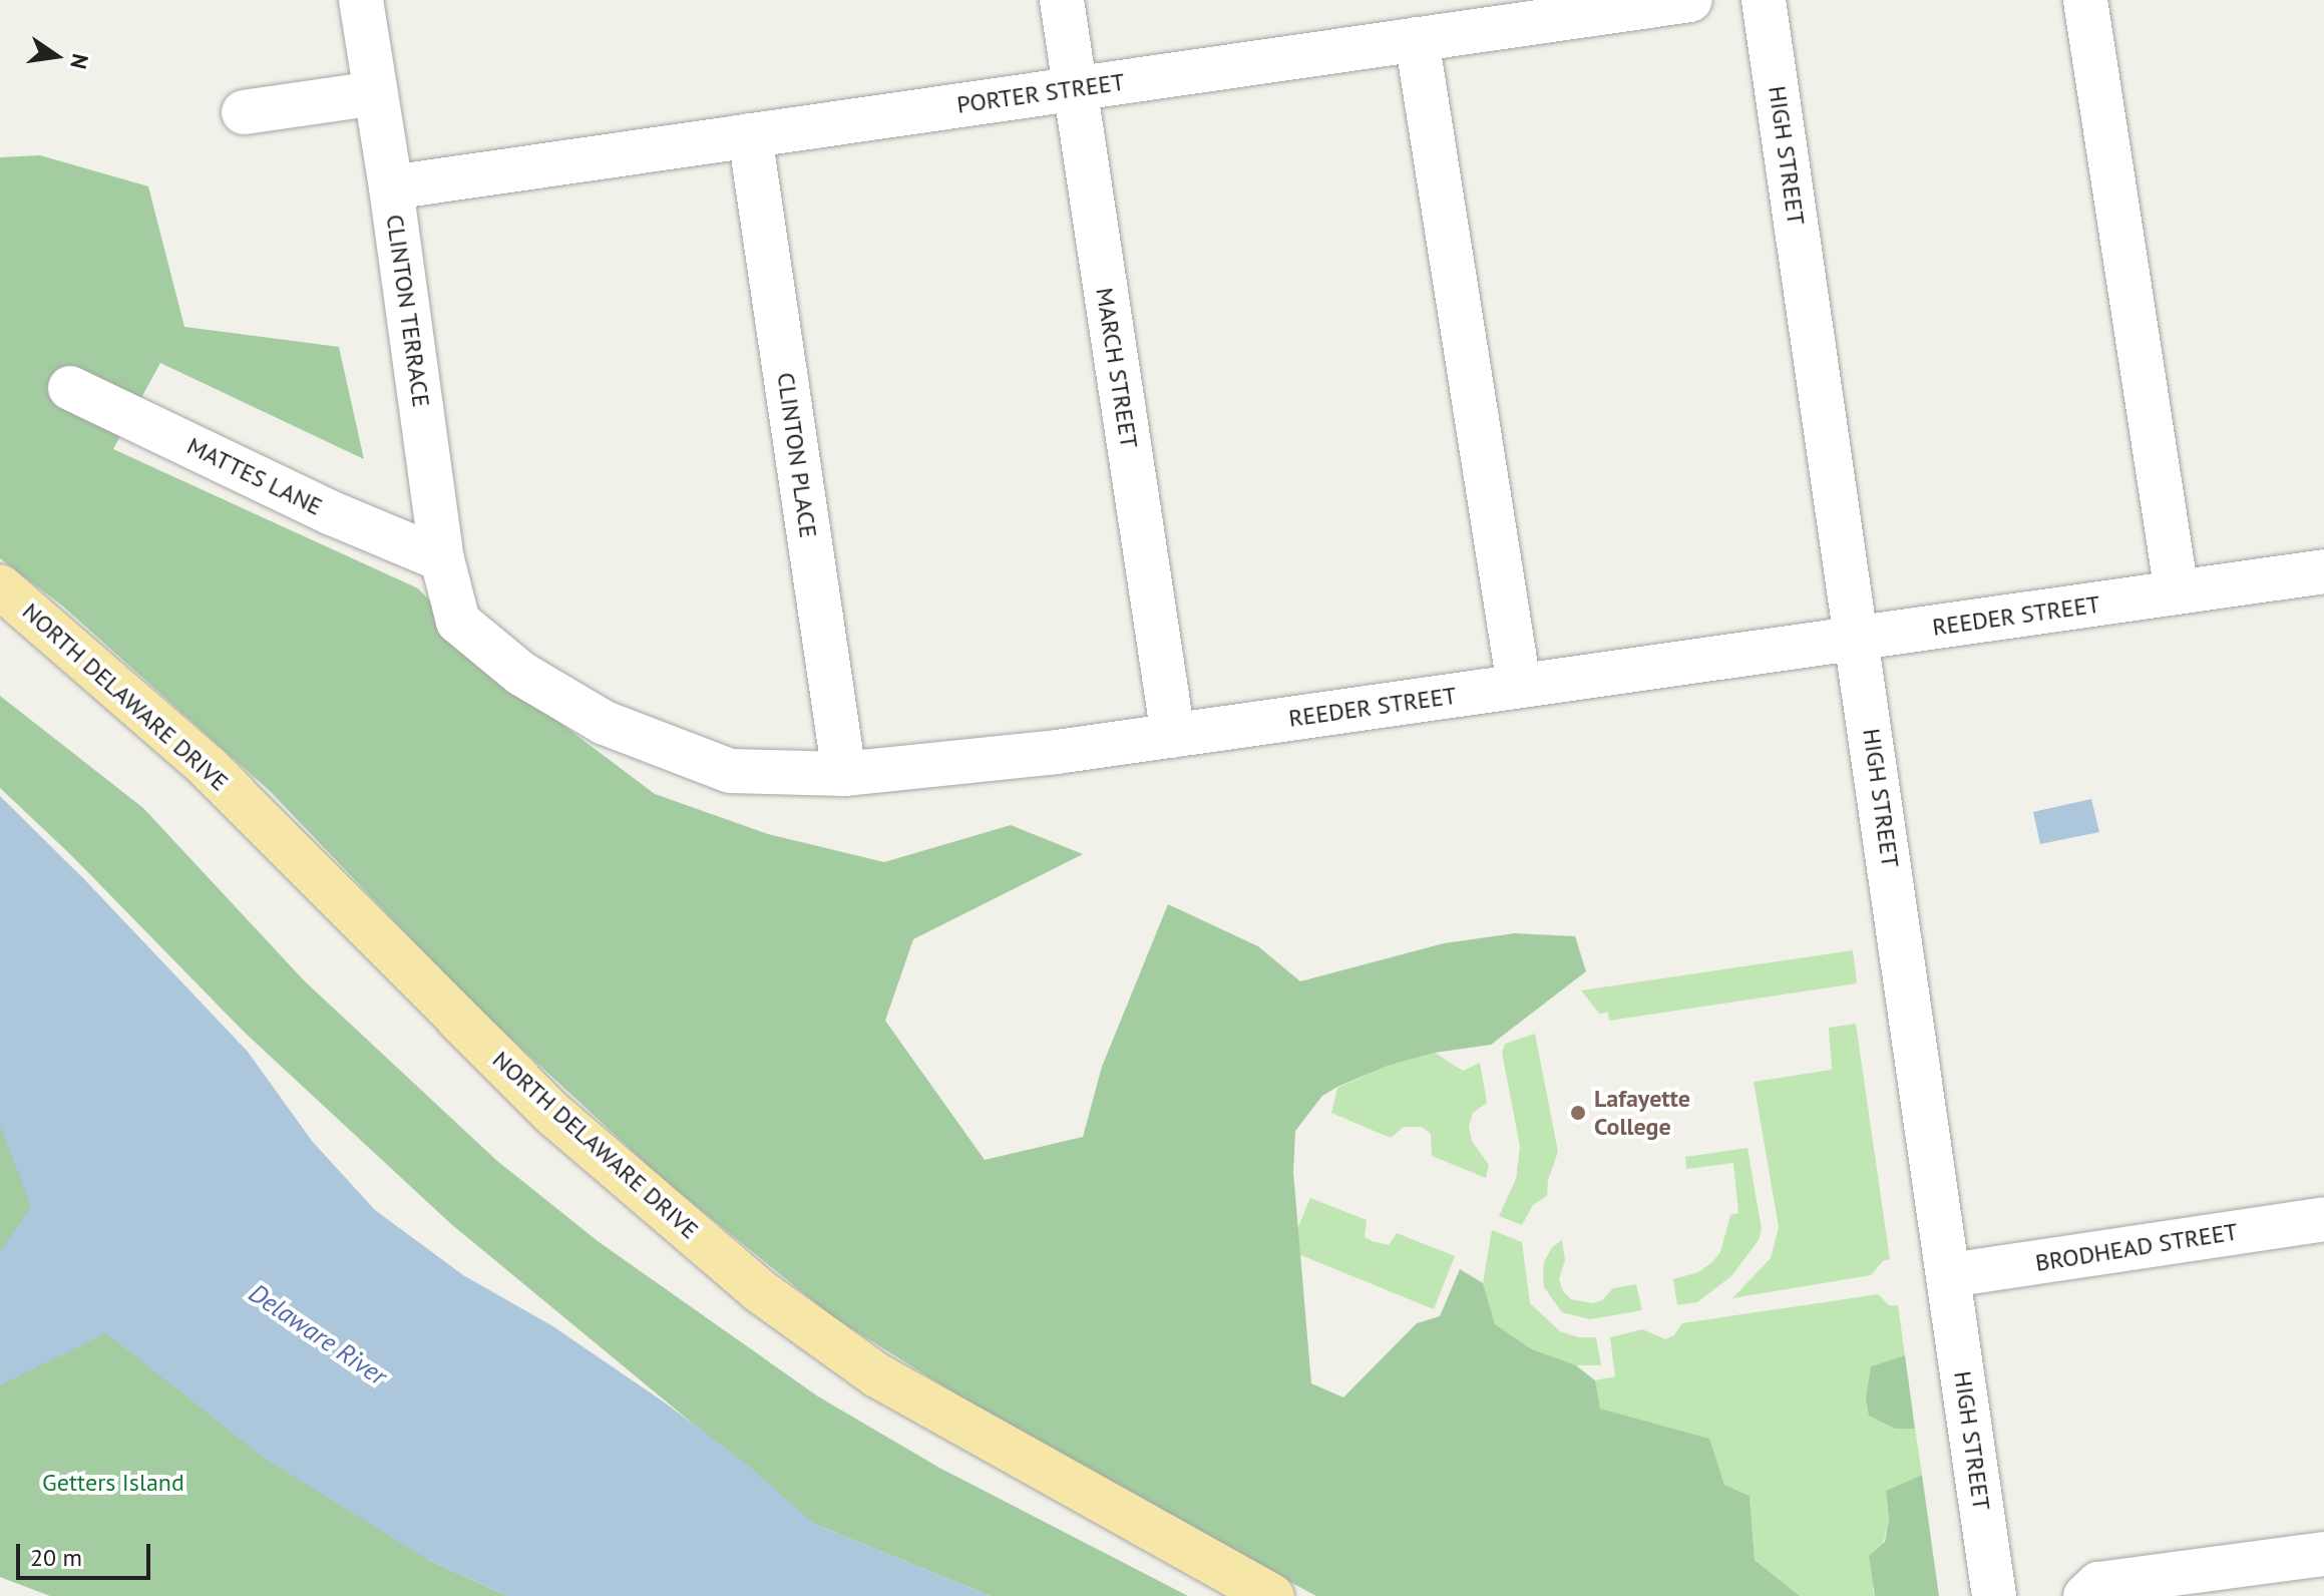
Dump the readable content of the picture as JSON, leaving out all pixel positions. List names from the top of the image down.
{
  "streets": {
    "main road": ["NORTH DELAWARE DRIVE"],
    "street": [
      "PORTER STREET",
      "HIGH STREET",
      "CLINTON TERRACE",
      "MARCH STREET",
      "CLINTON PLACE",
      "MATTES LANE",
      "REEDER STREET",
      "BRODHEAD STREET"
    ]
  },
  "crossings": [
    ["PORTER STREET", "CLINTON TERRACE"],
    ["PORTER STREET", "MARCH STREET"],
    ["PORTER STREET", "CLINTON PLACE"],
    ["HIGH STREET", "REEDER STREET"],
    ["HIGH STREET", "BRODHEAD STREET"],
    ["CLINTON TERRACE", "MATTES LANE"],
    ["CLINTON TERRACE", "REEDER STREET"],
    ["MARCH STREET", "REEDER STREET"],
    ["CLINTON PLACE", "REEDER STREET"]
  ],
  "water": ["Delaware River"],
  "parks": ["Getters Island"],
  "places": ["Lafayette College"],
  "scale_bar": "20 m",
  "north": "right"
}
